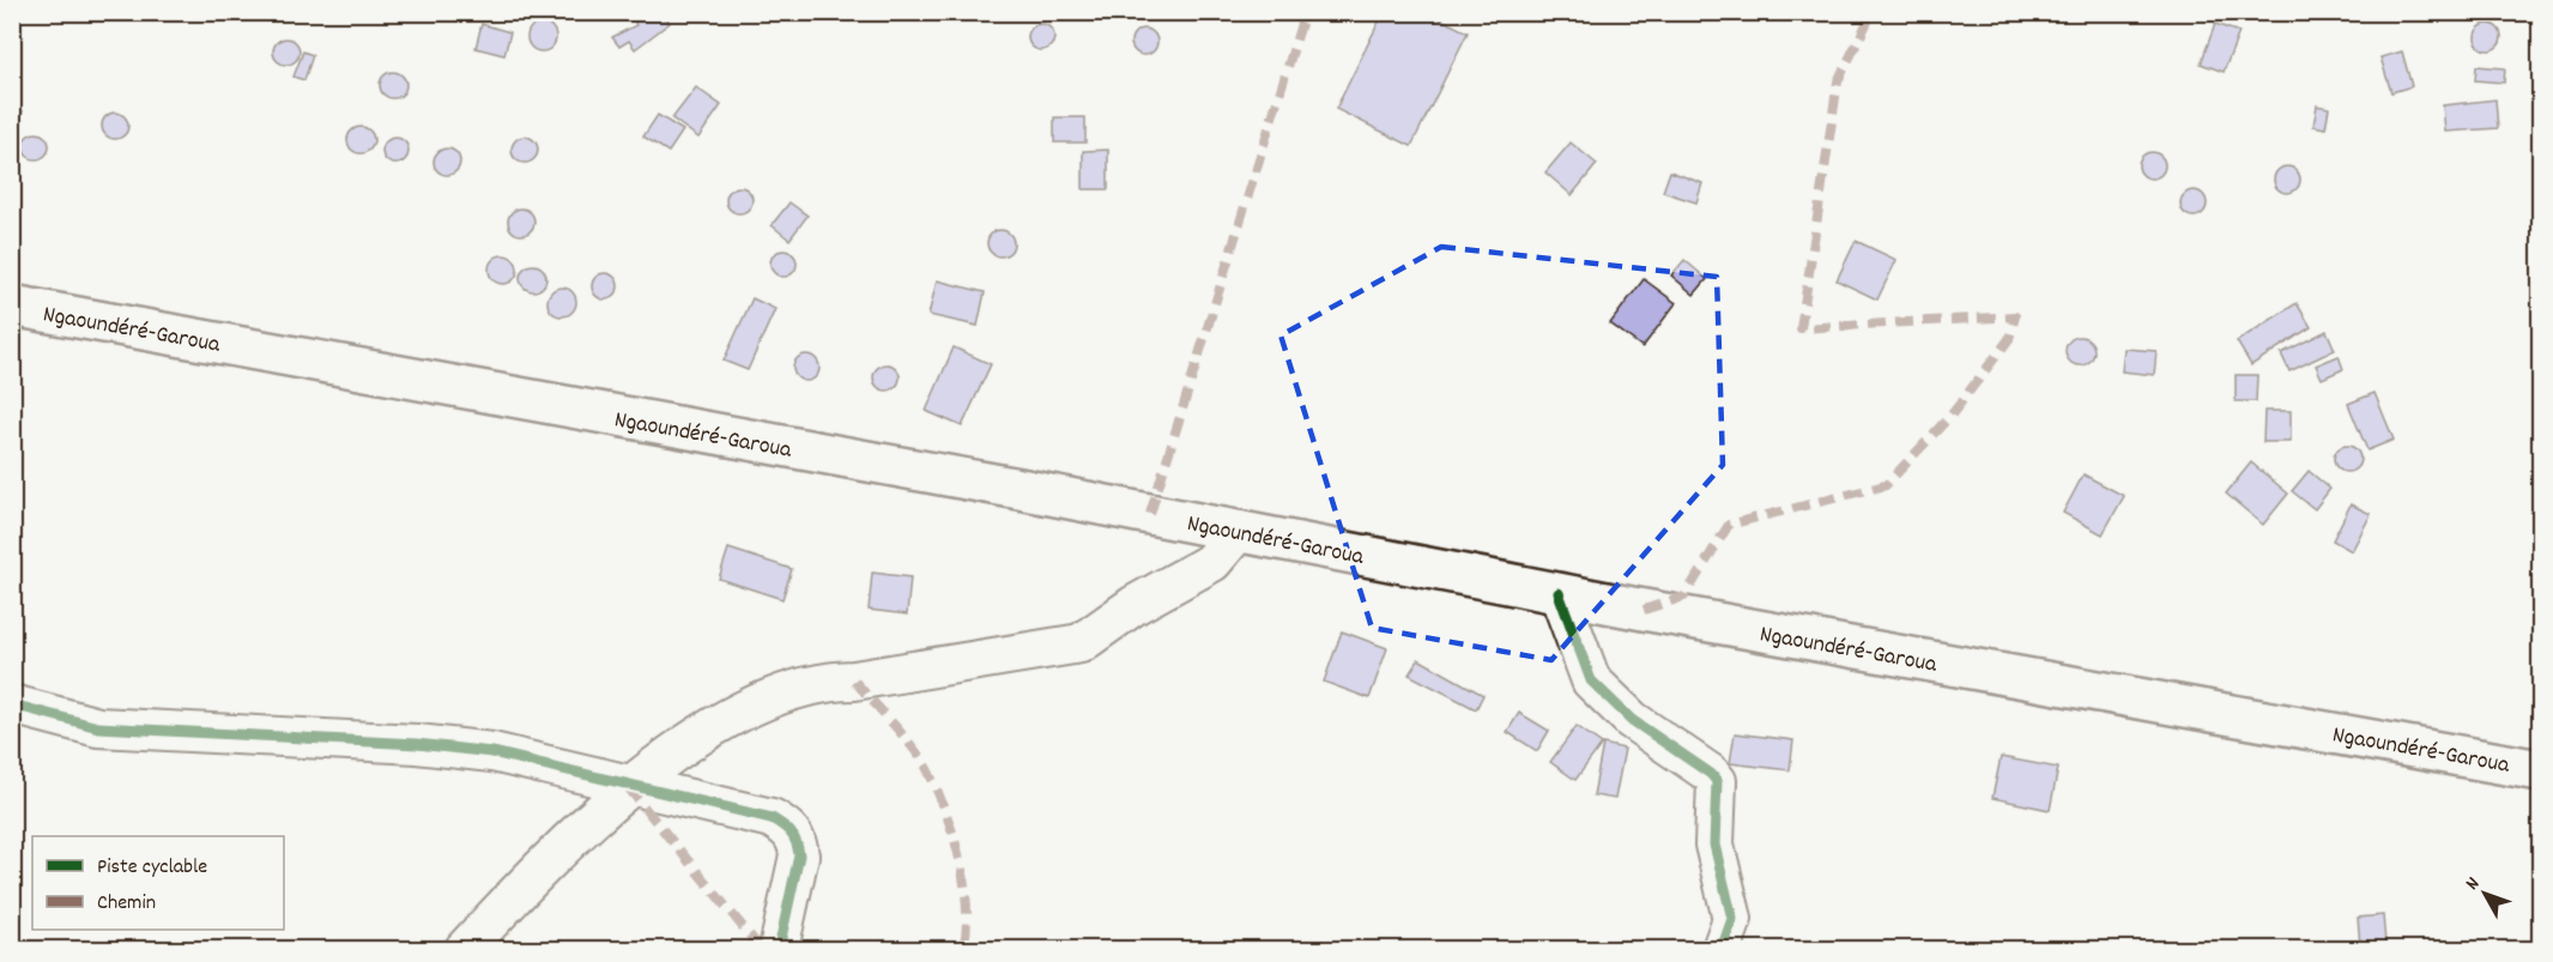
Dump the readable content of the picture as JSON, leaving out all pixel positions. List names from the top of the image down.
{
  "streets": {
    "highway": ["Ngaoundéré-Garoua"]
  },
  "legend": ["Piste cyclable", "Chemin"],
  "north": "top left"
}
